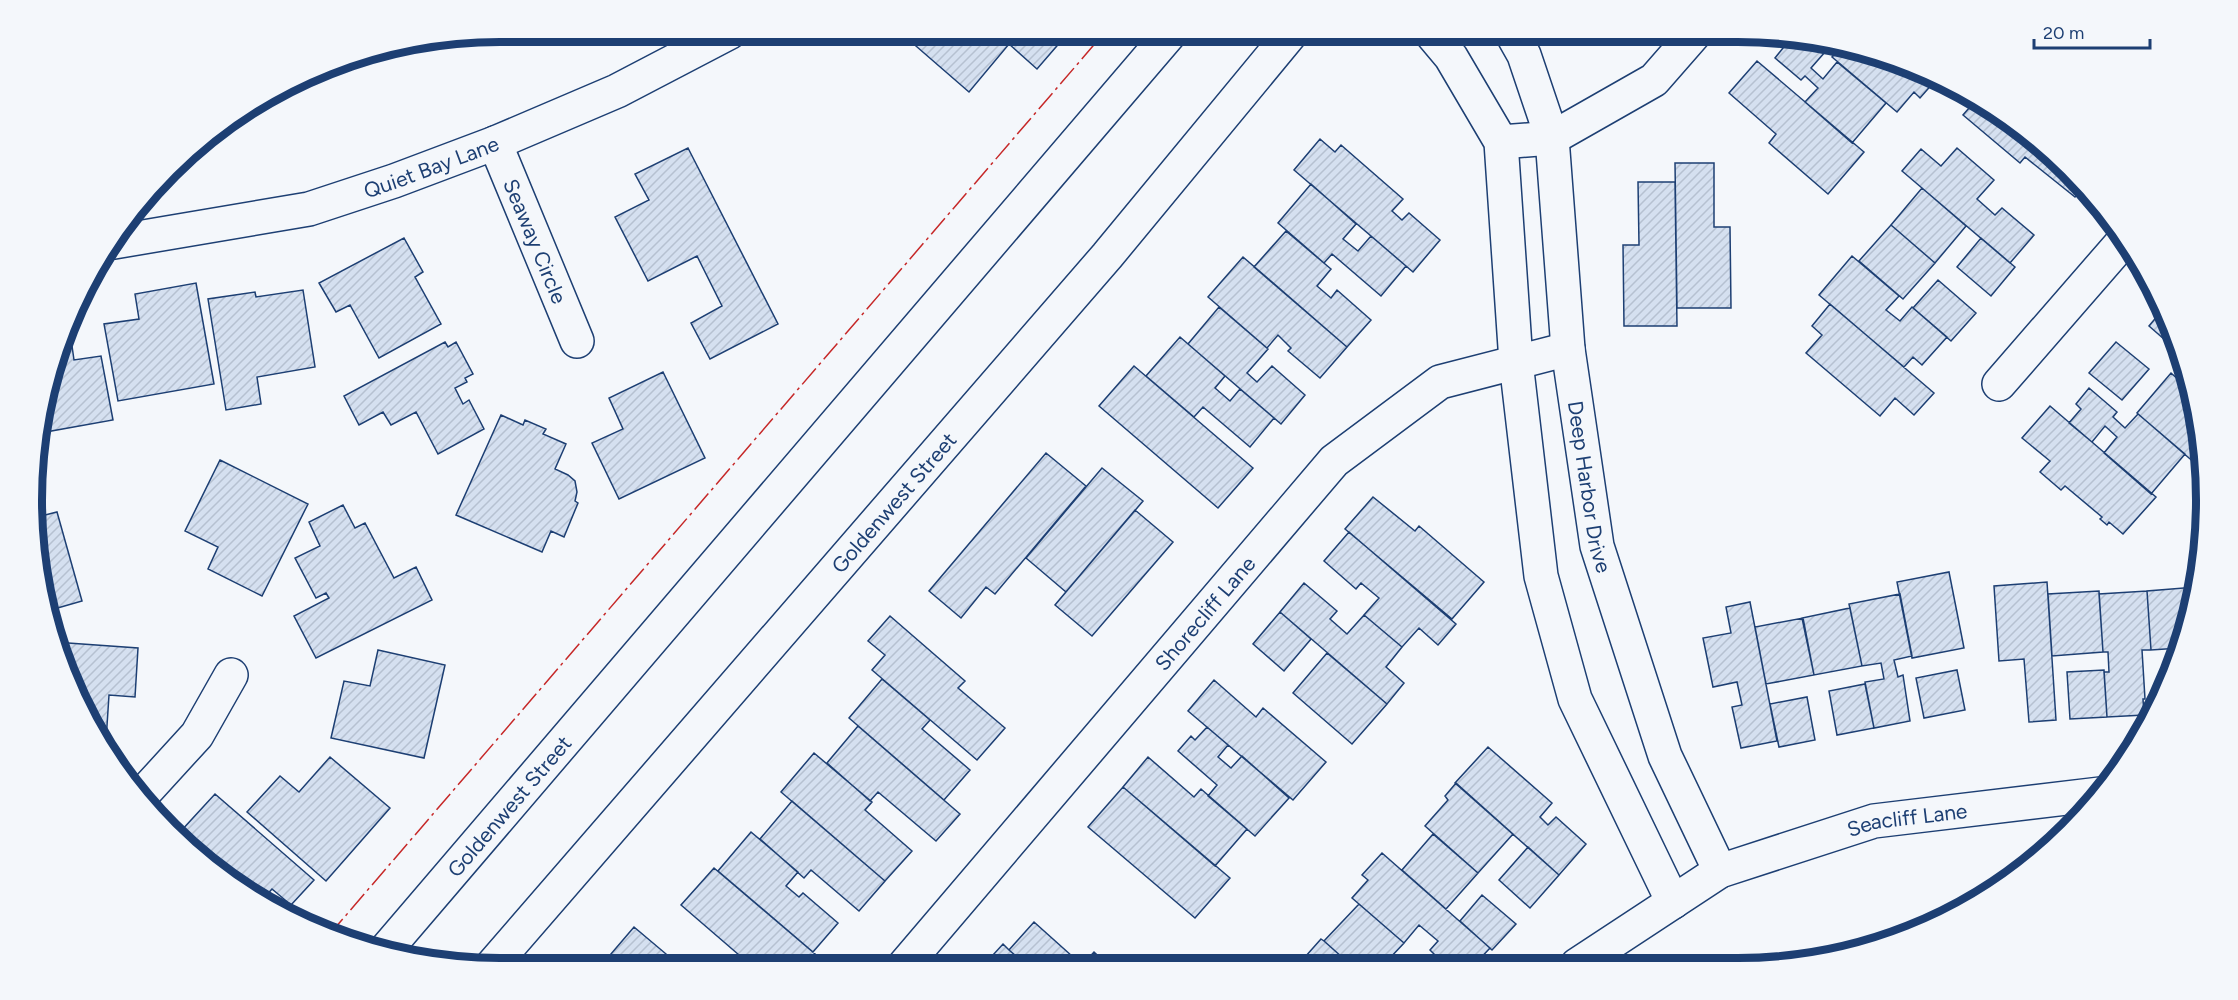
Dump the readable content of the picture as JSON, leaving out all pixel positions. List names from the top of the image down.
{
  "streets": {
    "street": [
      "Quiet Bay Lane",
      "Seaway Circle",
      "Deep Harbor Drive",
      "Goldenwest Street",
      "Shorecliff Lane",
      "Seacliff Lane"
    ]
  },
  "crossings": [
    ["Quiet Bay Lane", "Seaway Circle"],
    ["Deep Harbor Drive", "Shorecliff Lane"],
    ["Deep Harbor Drive", "Seacliff Lane"]
  ],
  "scale_bar": "20 m"
}
